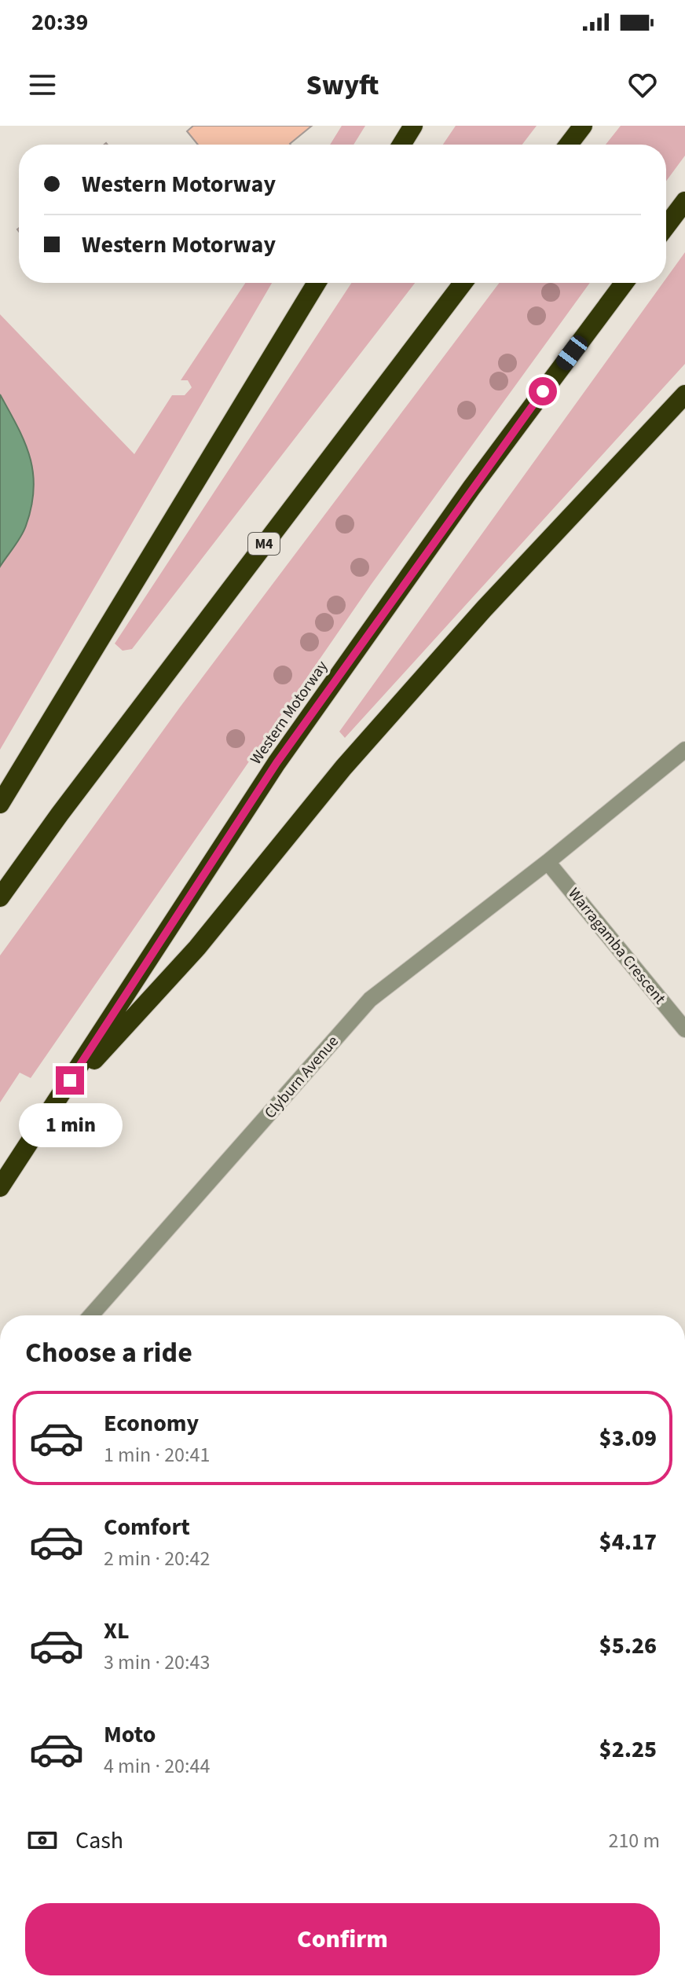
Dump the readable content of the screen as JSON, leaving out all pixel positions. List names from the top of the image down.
{
  "streets": {
    "highway": ["M4", "Western Motorway"],
    "street": ["Warragamba Crescent", "Clyburn Avenue"]
  },
  "crossings": [
    ["Warragamba Crescent", "Clyburn Avenue"]
  ],
  "page": {
    "status": "20:39",
    "header": "Swyft",
    "banner": ["Western Motorway", "Western Motorway"],
    "bubble": "1 min",
    "heading": "Choose a ride",
    "list": [
      {
        "name": "Economy",
        "note": "1 min · 20:41",
        "value": "$3.09"
      },
      {
        "name": "Comfort",
        "note": "2 min · 20:42",
        "value": "$4.17"
      },
      {
        "name": "XL",
        "note": "3 min · 20:43",
        "value": "$5.26"
      },
      {
        "name": "Moto",
        "note": "4 min · 20:44",
        "value": "$2.25"
      }
    ],
    "pay": ["Cash", "210 m"],
    "buttons": "Confirm"
  }
}
